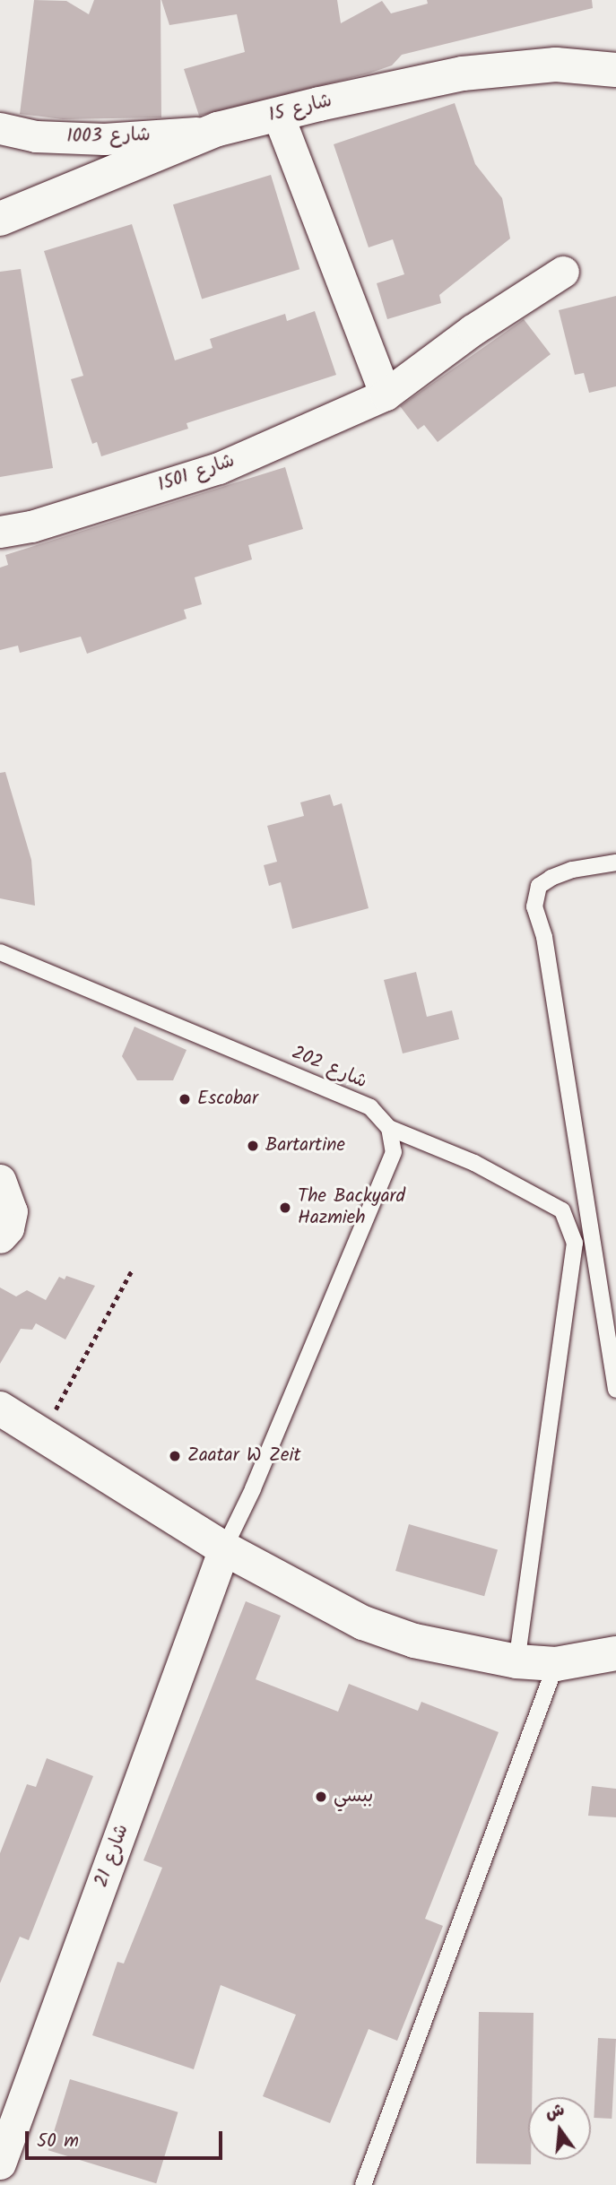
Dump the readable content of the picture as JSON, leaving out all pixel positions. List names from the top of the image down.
{
  "streets": {
    "main road": ["شارع 15"],
    "street": ["شارع 1003", "شارع 1501", "شارع 21"],
    "lane": ["شارع 202"]
  },
  "crossings": [
    ["شارع 15", "شارع 1003"]
  ],
  "places": [
    "Escobar",
    "Bartartine",
    "The Backyard Hazmieh",
    "Zaatar W Zeit",
    "ببسي"
  ],
  "scale_bar": "50 m",
  "north": "top"
}
